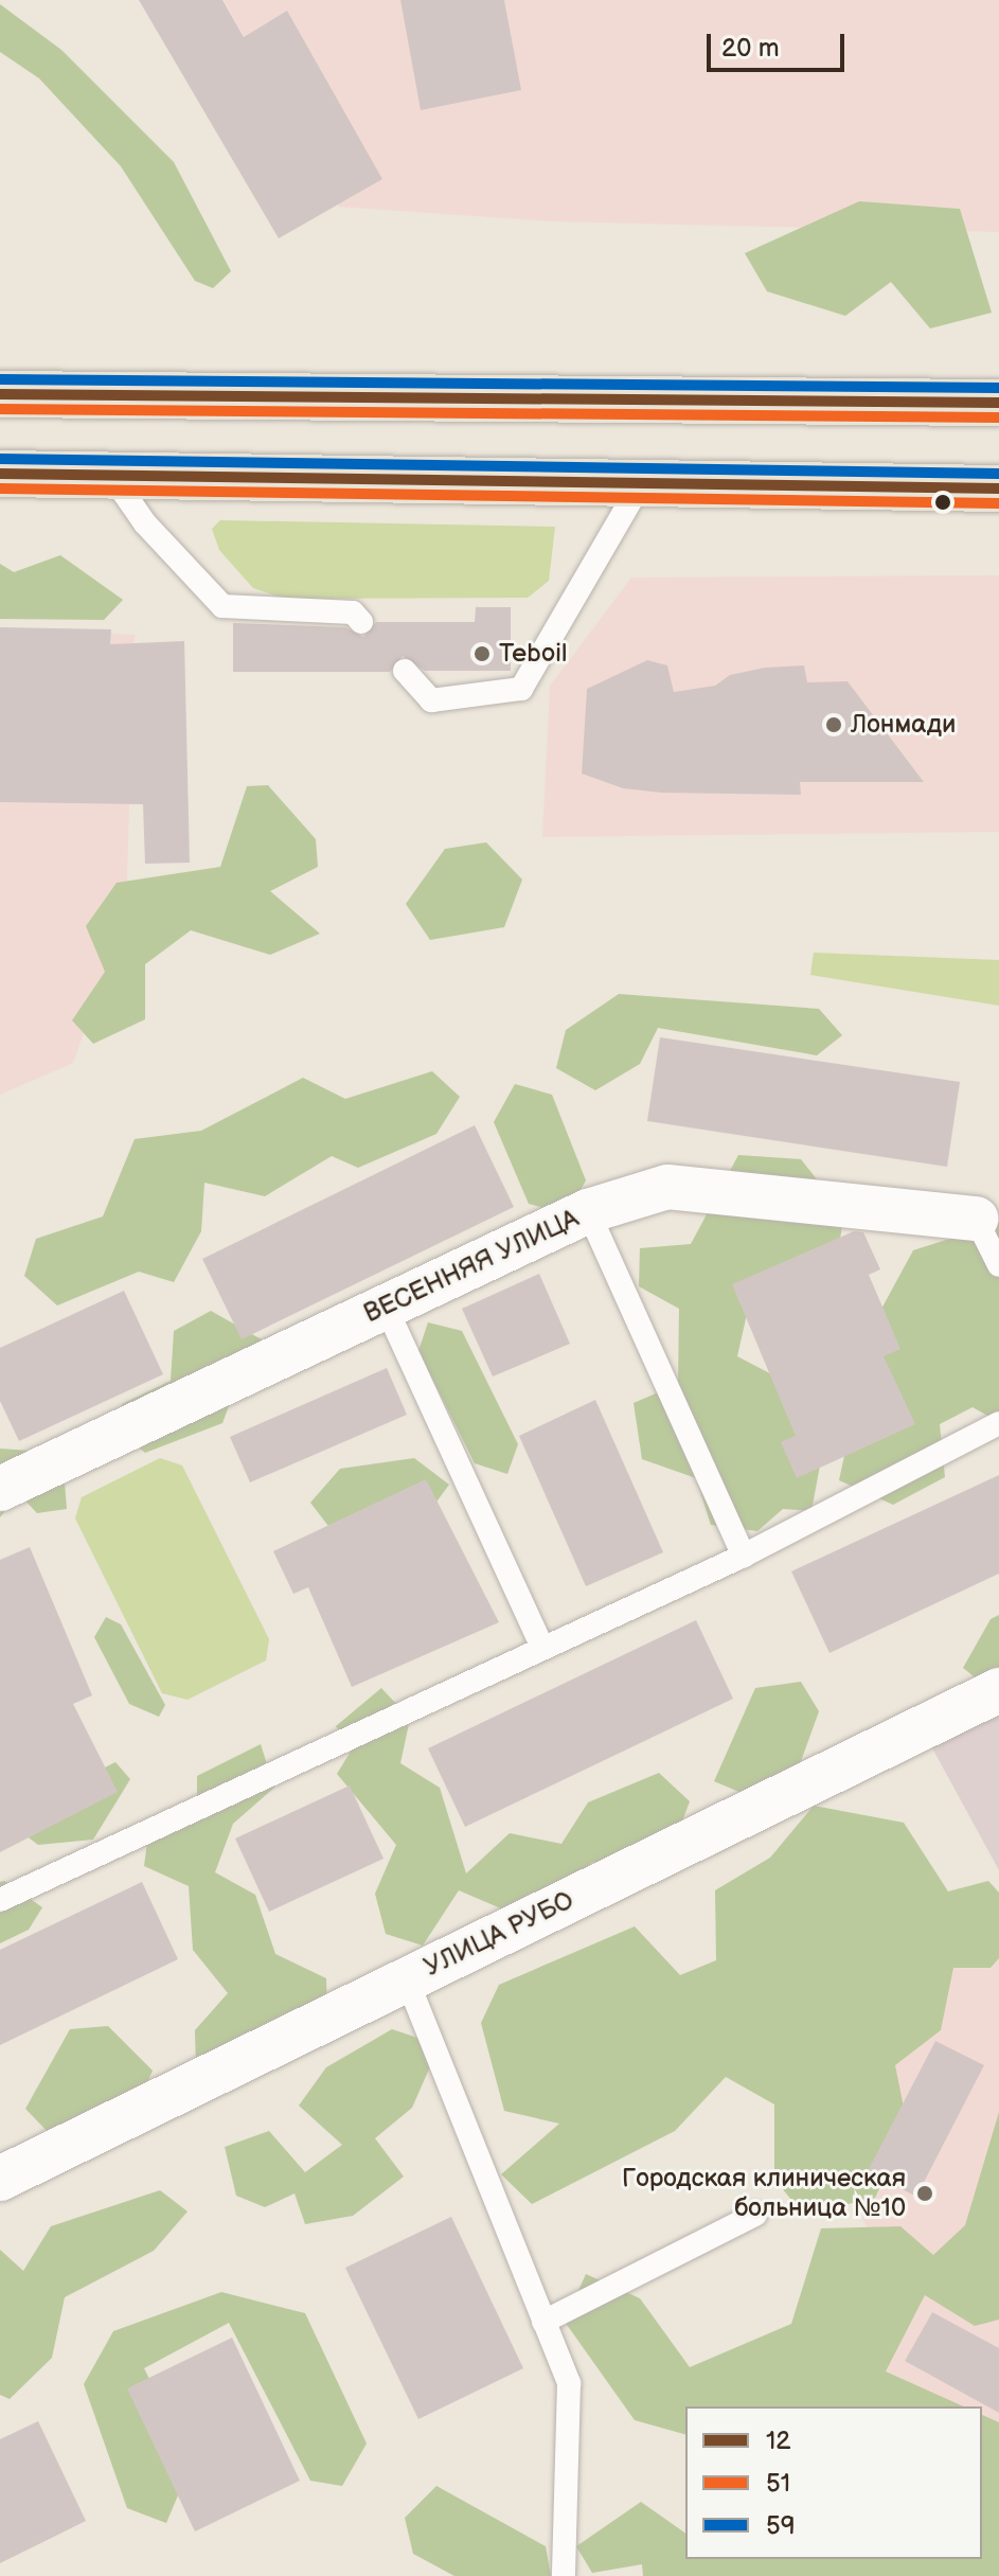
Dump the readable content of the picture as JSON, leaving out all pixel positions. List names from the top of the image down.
{
  "streets": {
    "street": ["ВЕСЕННЯЯ УЛИЦА", "УЛИЦА РУБО"]
  },
  "places": ["Teboil", "Лонмади", "Городская клиническая больница №10"],
  "lines": ["transit line 59", "transit line 12", "transit line 51"],
  "legend": ["12", "51", "59"],
  "scale_bar": "20 m"
}
